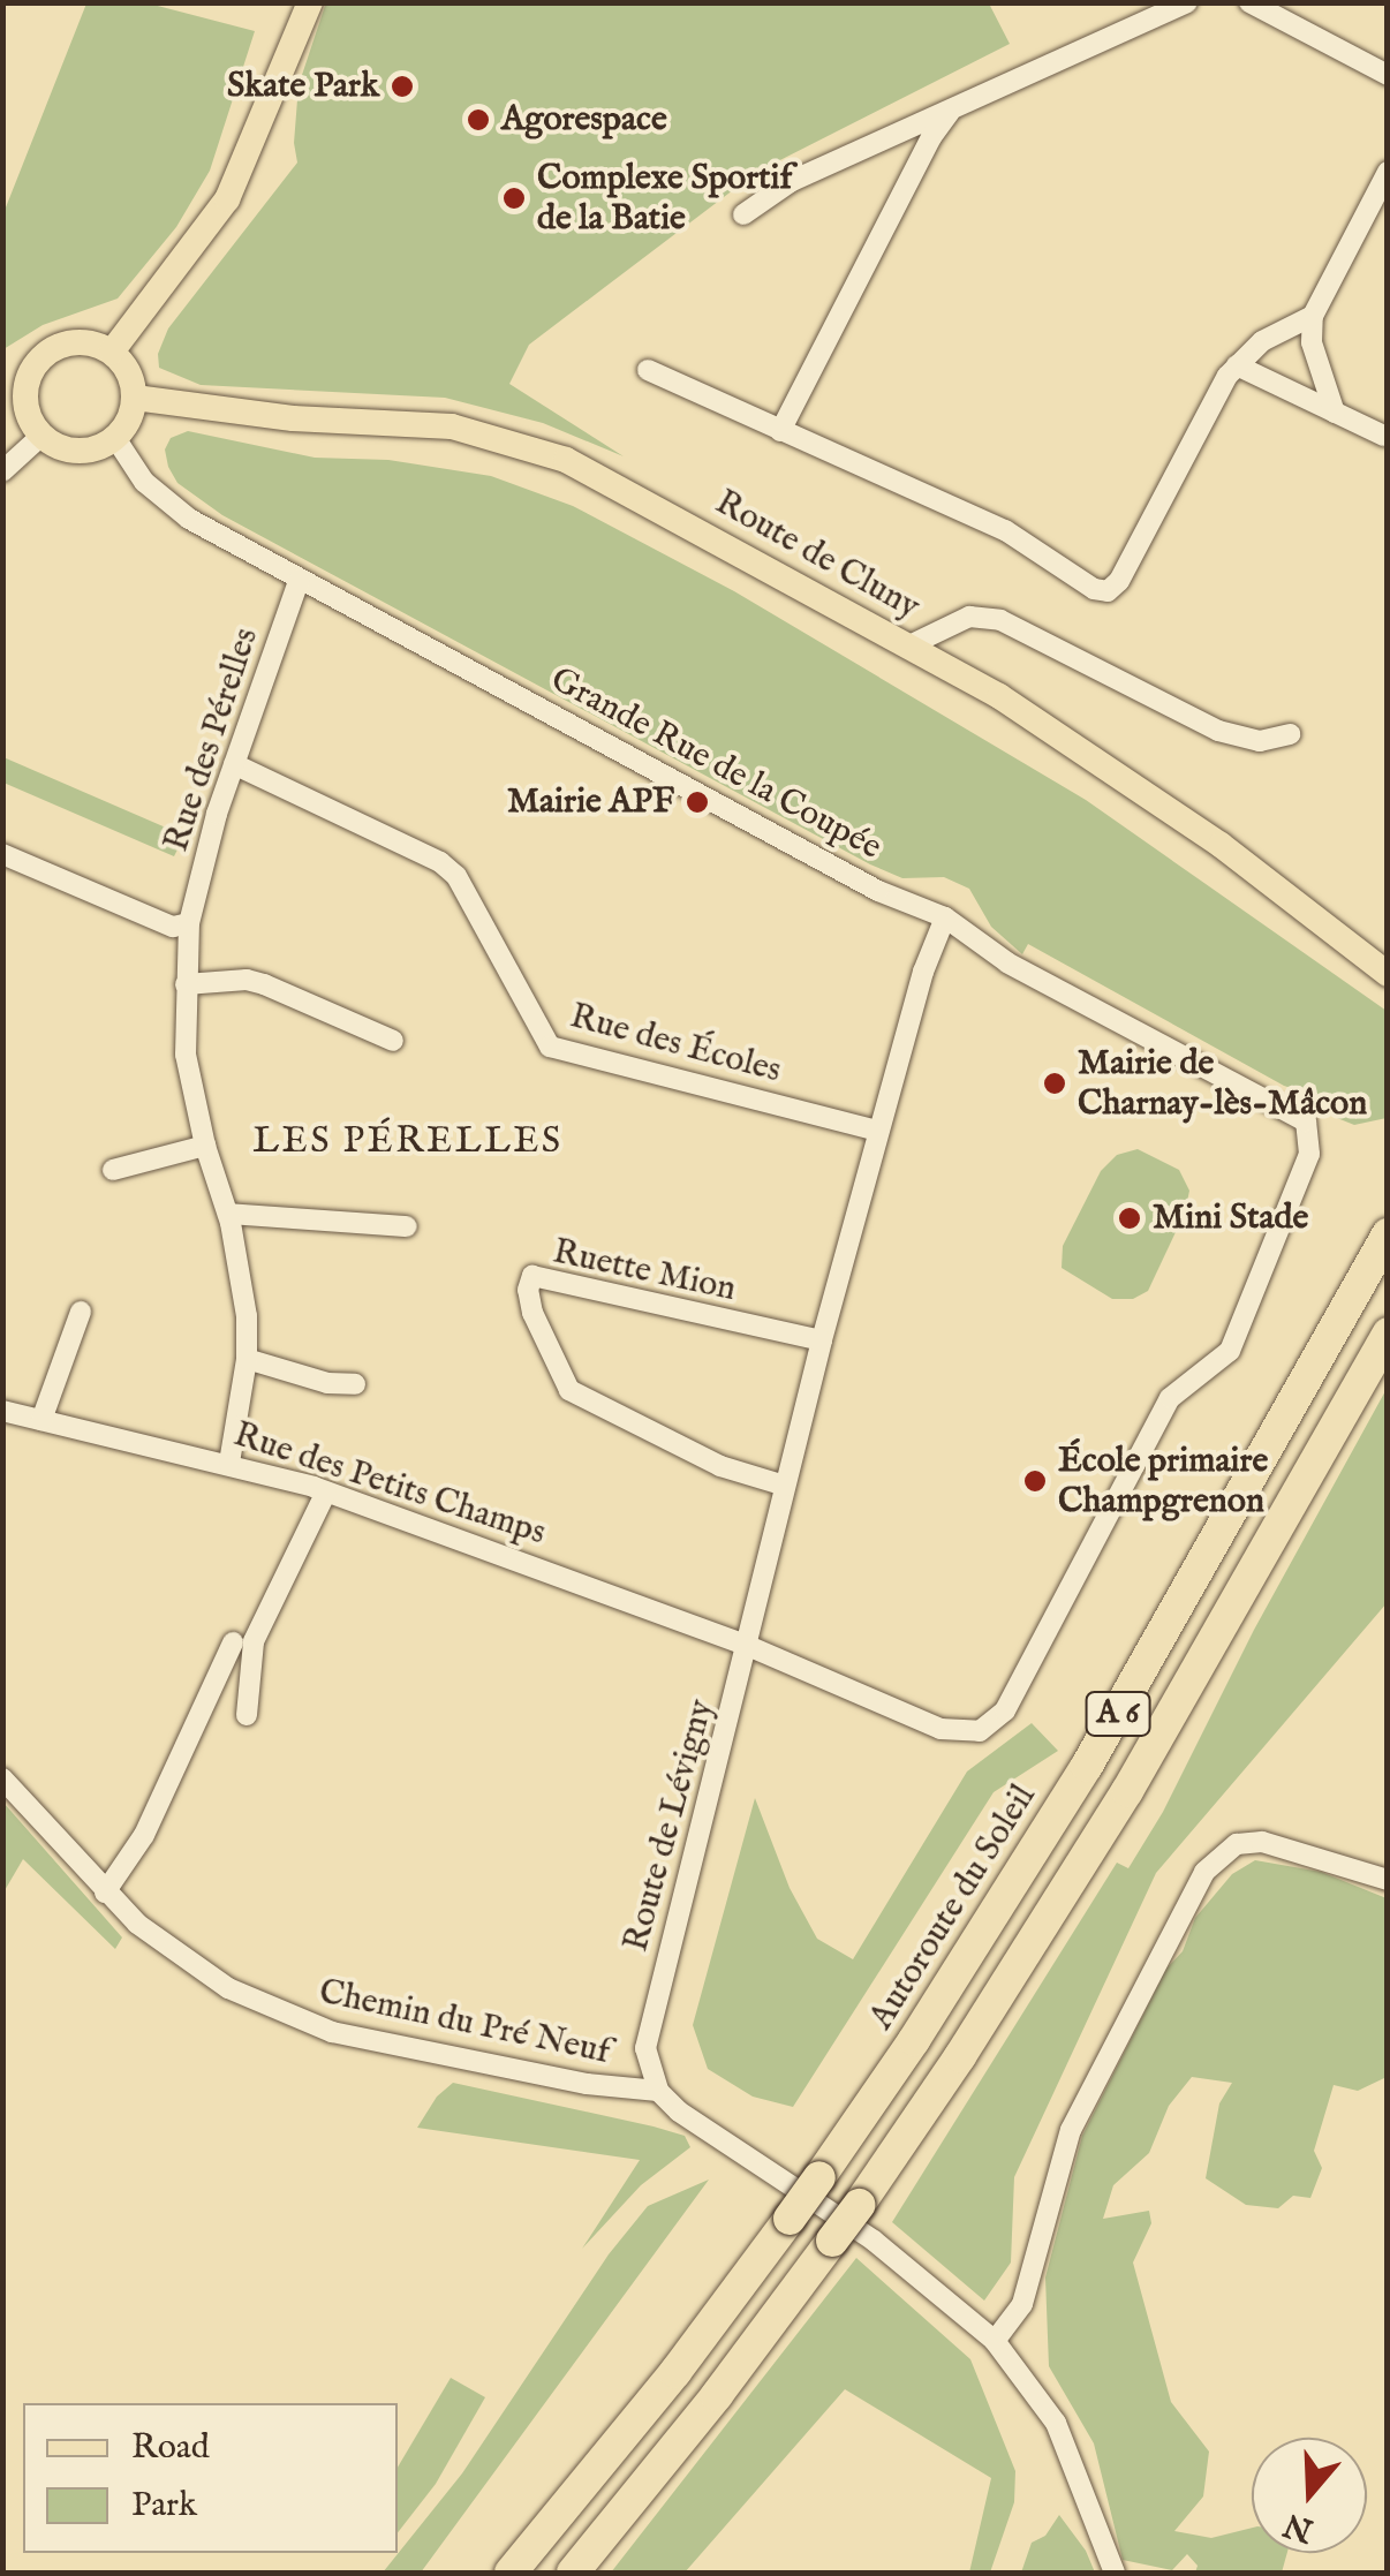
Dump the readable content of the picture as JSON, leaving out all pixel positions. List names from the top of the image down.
{
  "streets": {
    "highway": ["A 6", "Autoroute du Soleil"],
    "main road": ["Route de Cluny"],
    "street": [
      "Rue des Pérelles",
      "Grande Rue de la Coupée",
      "Rue des Écoles",
      "Ruette Mion",
      "Rue des Petits Champs",
      "Route de Lévigny",
      "Chemin du Pré Neuf"
    ]
  },
  "crossings": [
    ["Route de Cluny", "Grande Rue de la Coupée"],
    ["Rue des Pérelles", "Grande Rue de la Coupée"],
    ["Rue des Pérelles", "Rue des Écoles"],
    ["Rue des Pérelles", "Rue des Petits Champs"],
    ["Grande Rue de la Coupée", "Rue des Petits Champs"],
    ["Grande Rue de la Coupée", "Route de Lévigny"],
    ["Rue des Écoles", "Route de Lévigny"],
    ["Ruette Mion", "Route de Lévigny"],
    ["Rue des Petits Champs", "Route de Lévigny"],
    ["Route de Lévigny", "Chemin du Pré Neuf"]
  ],
  "districts": ["LES PÉRELLES"],
  "places": [
    "Skate Park",
    "Agorespace",
    "Complexe Sportif de la Batie",
    "Mairie APF",
    "Mairie de Charnay-lès-Mâcon",
    "Mini Stade",
    "École primaire Champgrenon"
  ],
  "legend": ["Road", "Park"],
  "north": "bottom"
}
